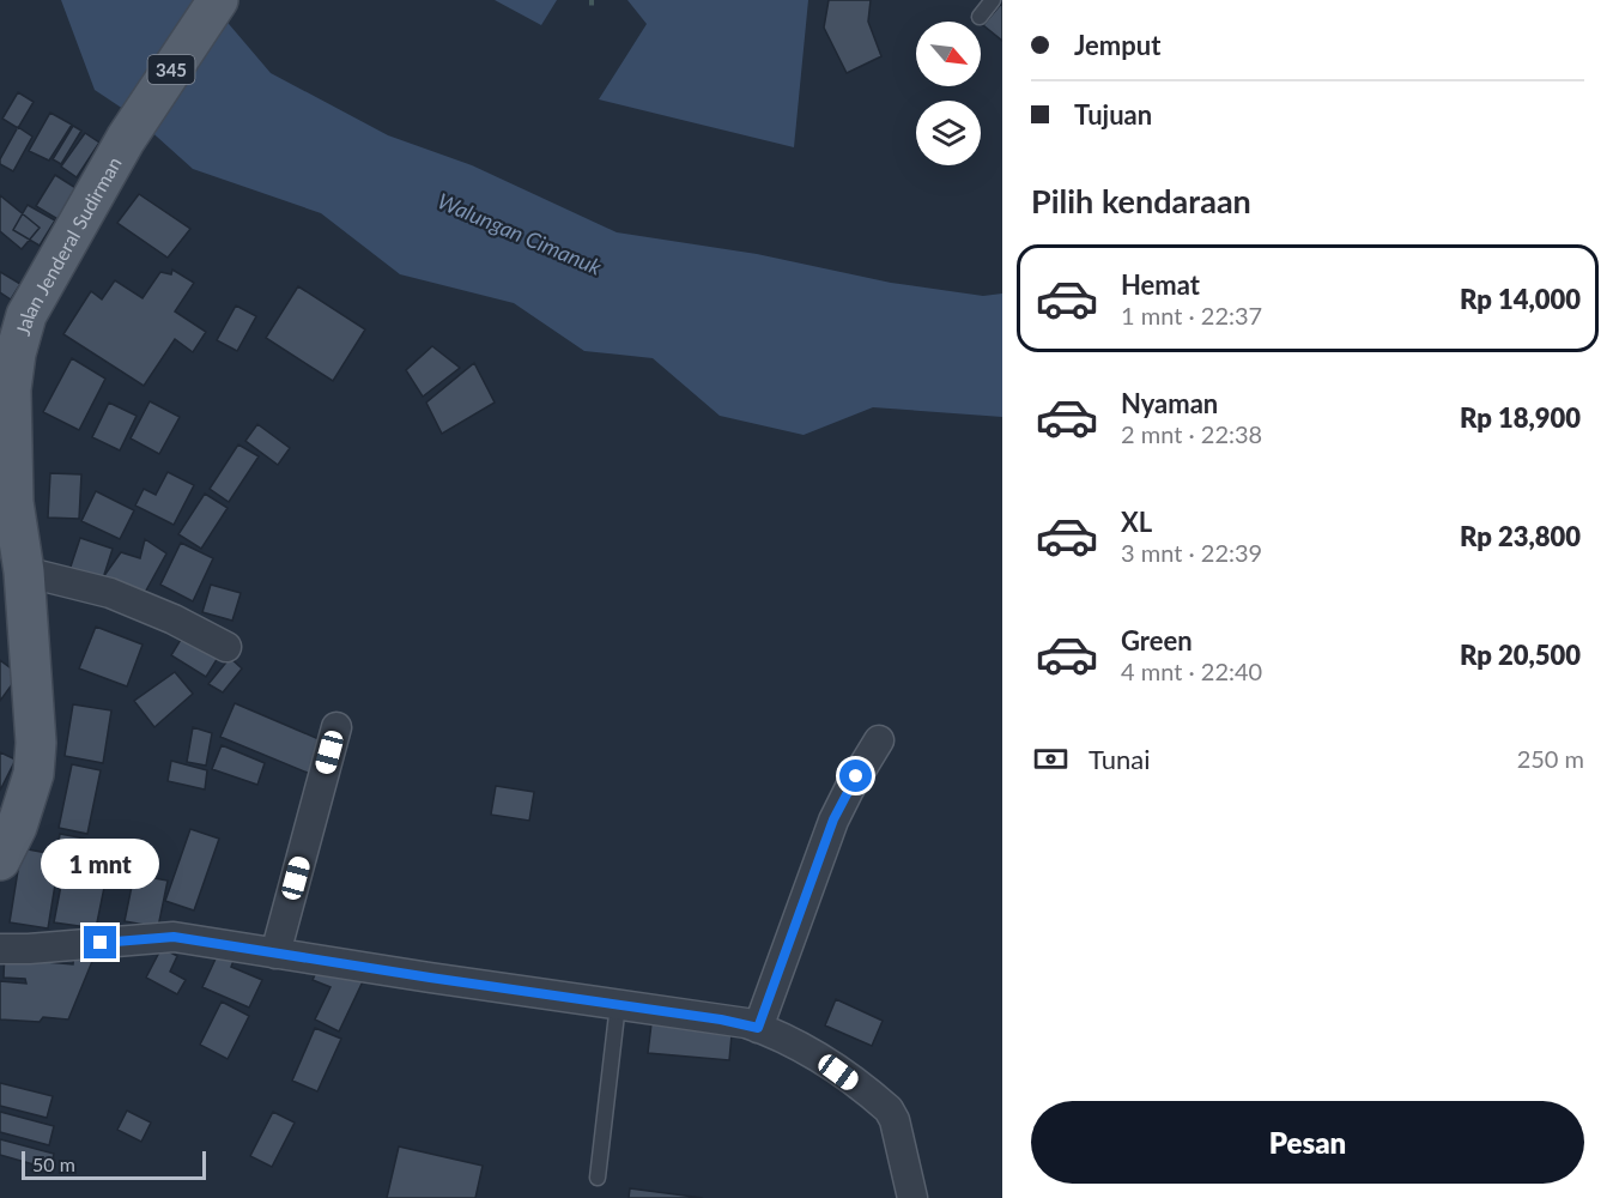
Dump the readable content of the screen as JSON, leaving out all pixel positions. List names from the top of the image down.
{
  "streets": {
    "main road": ["345", "Jalan Jenderal Sudirman"]
  },
  "water": ["Walungan Cimanuk"],
  "scale_bar": "50 m",
  "north": "bottom right",
  "page": {
    "banner": ["Jemput", "Tujuan"],
    "heading": "Pilih kendaraan",
    "list": [
      {
        "name": "Hemat",
        "note": "1 mnt · 22:37",
        "value": "Rp 14,000"
      },
      {
        "name": "Nyaman",
        "note": "2 mnt · 22:38",
        "value": "Rp 18,900"
      },
      {
        "name": "XL",
        "note": "3 mnt · 22:39",
        "value": "Rp 23,800"
      },
      {
        "name": "Green",
        "note": "4 mnt · 22:40",
        "value": "Rp 20,500"
      }
    ],
    "pay": ["Tunai", "250 m"],
    "bubble": "1 mnt",
    "buttons": "Pesan",
    "scale": "50 m"
  }
}
